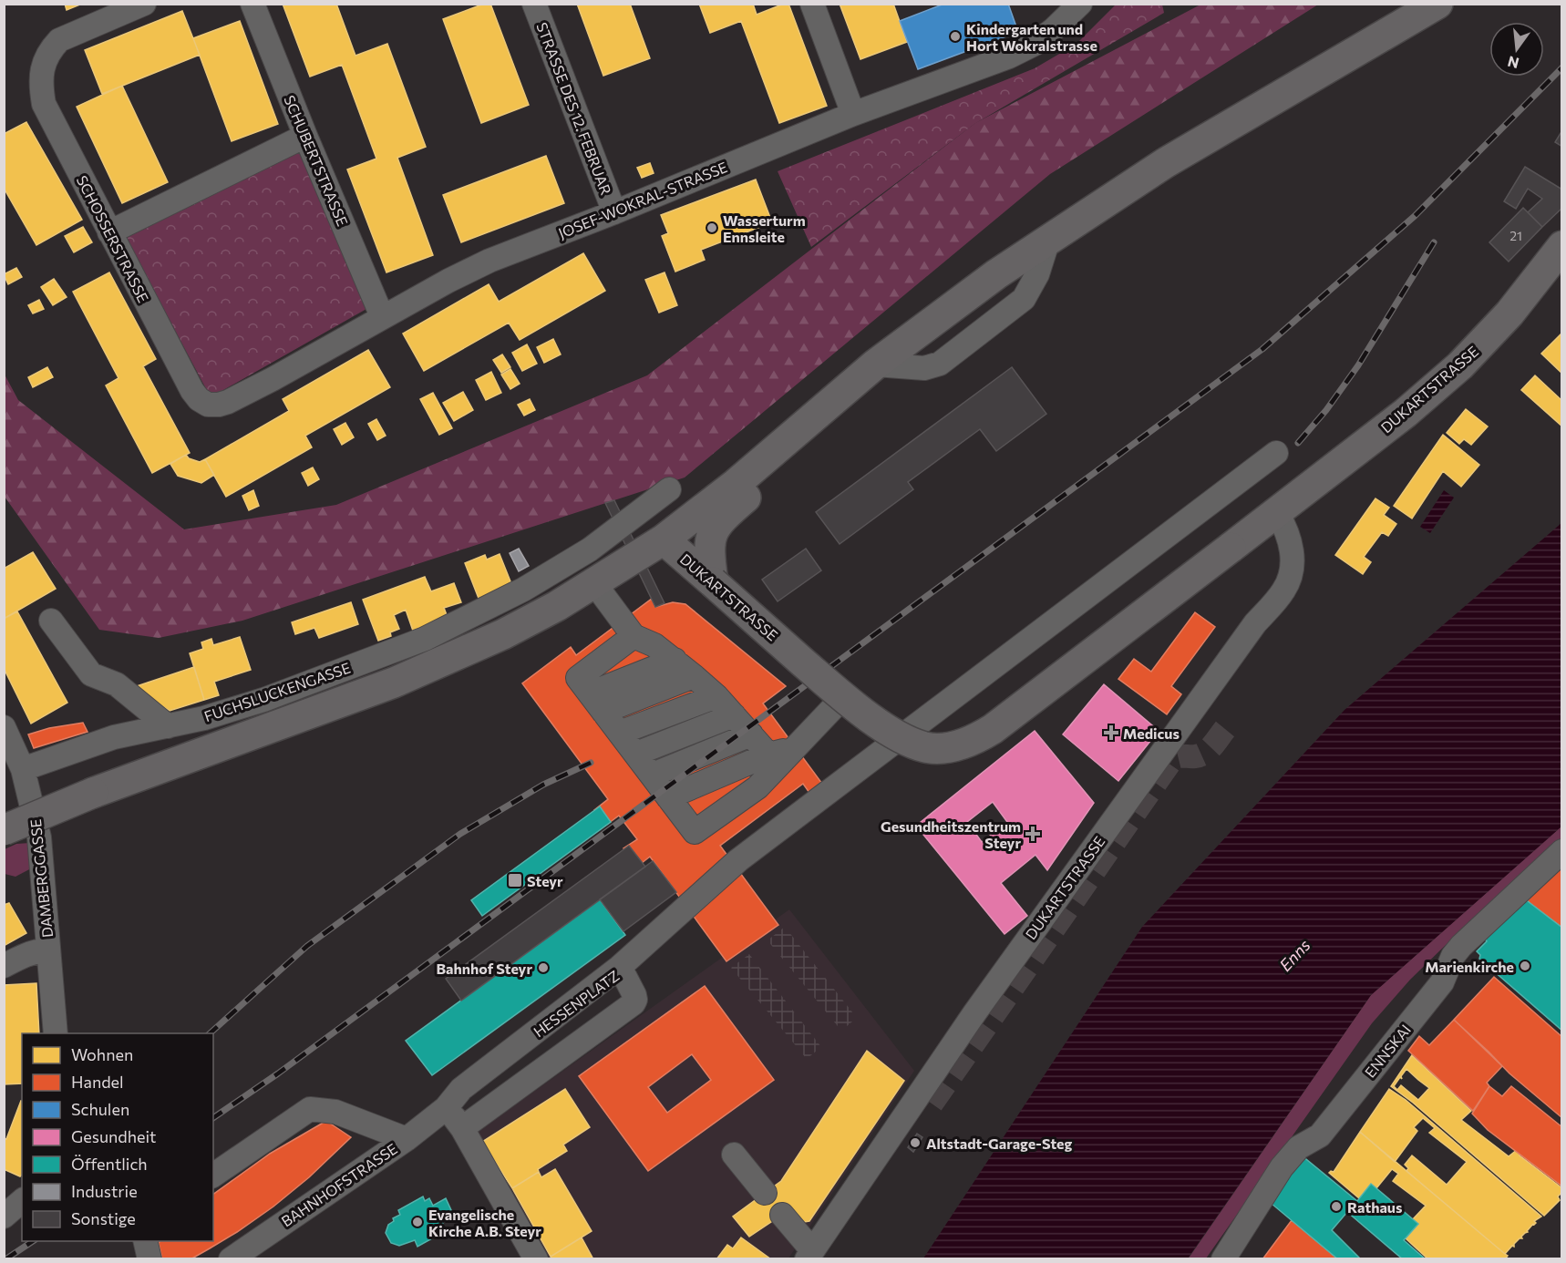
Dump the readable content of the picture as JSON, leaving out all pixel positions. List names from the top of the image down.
{
  "streets": {
    "main road": ["DUKARTSTRASSE"],
    "street": [
      "STRASSE DES 12. FEBRUAR",
      "SCHUBERTSTRASSE",
      "JOSEF-WOKRAL-STRASSE",
      "SCHOSSERSTRASSE",
      "FUCHSLUCKENGASSE",
      "DAMBERGGASSE",
      "HESSENPLATZ",
      "ENNSKAI",
      "BAHNHOFSTRASSE"
    ]
  },
  "crossings": [
    ["STRASSE DES 12. FEBRUAR", "JOSEF-WOKRAL-STRASSE"],
    ["SCHUBERTSTRASSE", "JOSEF-WOKRAL-STRASSE"],
    ["JOSEF-WOKRAL-STRASSE", "SCHOSSERSTRASSE"],
    ["FUCHSLUCKENGASSE", "DAMBERGGASSE"],
    ["HESSENPLATZ", "BAHNHOFSTRASSE"]
  ],
  "water": ["Enns"],
  "places": {
    "other": [
      "Kindergarten und Hort Wokralstrasse",
      "Wasserturm Ennsleite",
      "Marienkirche",
      "Bahnhof Steyr",
      "Altstadt-Garage-Steg",
      "Rathaus",
      "Evangelische Kirche A.B. Steyr"
    ],
    "health": ["Medicus", "Gesundheitszentrum Steyr"],
    "transit": ["Steyr"]
  },
  "house_numbers": ["21"],
  "legend": [
    "Wohnen",
    "Handel",
    "Schulen",
    "Gesundheit",
    "Öffentlich",
    "Industrie",
    "Sonstige"
  ],
  "north": "bottom"
}
